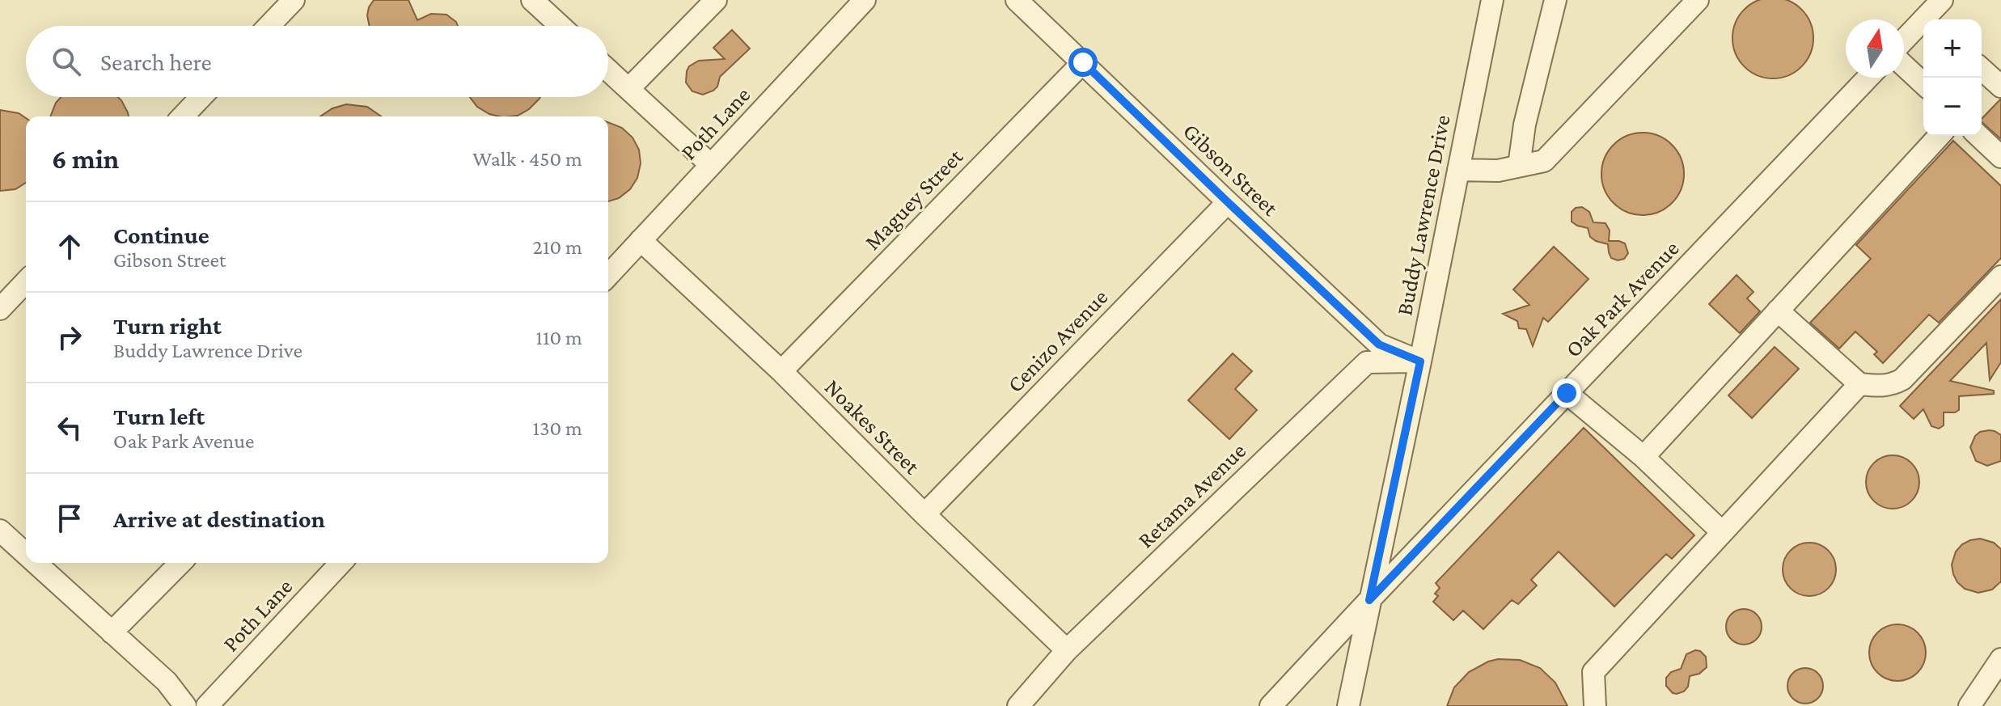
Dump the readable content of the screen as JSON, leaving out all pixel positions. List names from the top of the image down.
{
  "streets": {
    "street": [
      "Poth Lane",
      "Gibson Street",
      "Maguey Street",
      "Buddy Lawrence Drive",
      "Oak Park Avenue",
      "Cenizo Avenue",
      "Noakes Street",
      "Retama Avenue"
    ]
  },
  "crossings": [
    ["Poth Lane", "Noakes Street"],
    ["Gibson Street", "Maguey Street"],
    ["Gibson Street", "Buddy Lawrence Drive"],
    ["Gibson Street", "Cenizo Avenue"],
    ["Gibson Street", "Retama Avenue"],
    ["Maguey Street", "Noakes Street"],
    ["Buddy Lawrence Drive", "Oak Park Avenue"],
    ["Buddy Lawrence Drive", "Retama Avenue"],
    ["Cenizo Avenue", "Noakes Street"],
    ["Noakes Street", "Retama Avenue"]
  ],
  "north": "top",
  "page": {
    "map_buttons": ["+", "−"],
    "search": "Search here",
    "heading": ["6 min", "Walk · 450 m"],
    "list": [
      ["Continue", "Gibson Street", "210 m"],
      ["Turn right", "Buddy Lawrence Drive", "110 m"],
      ["Turn left", "Oak Park Avenue", "130 m"],
      "Arrive at destination"
    ]
  }
}
